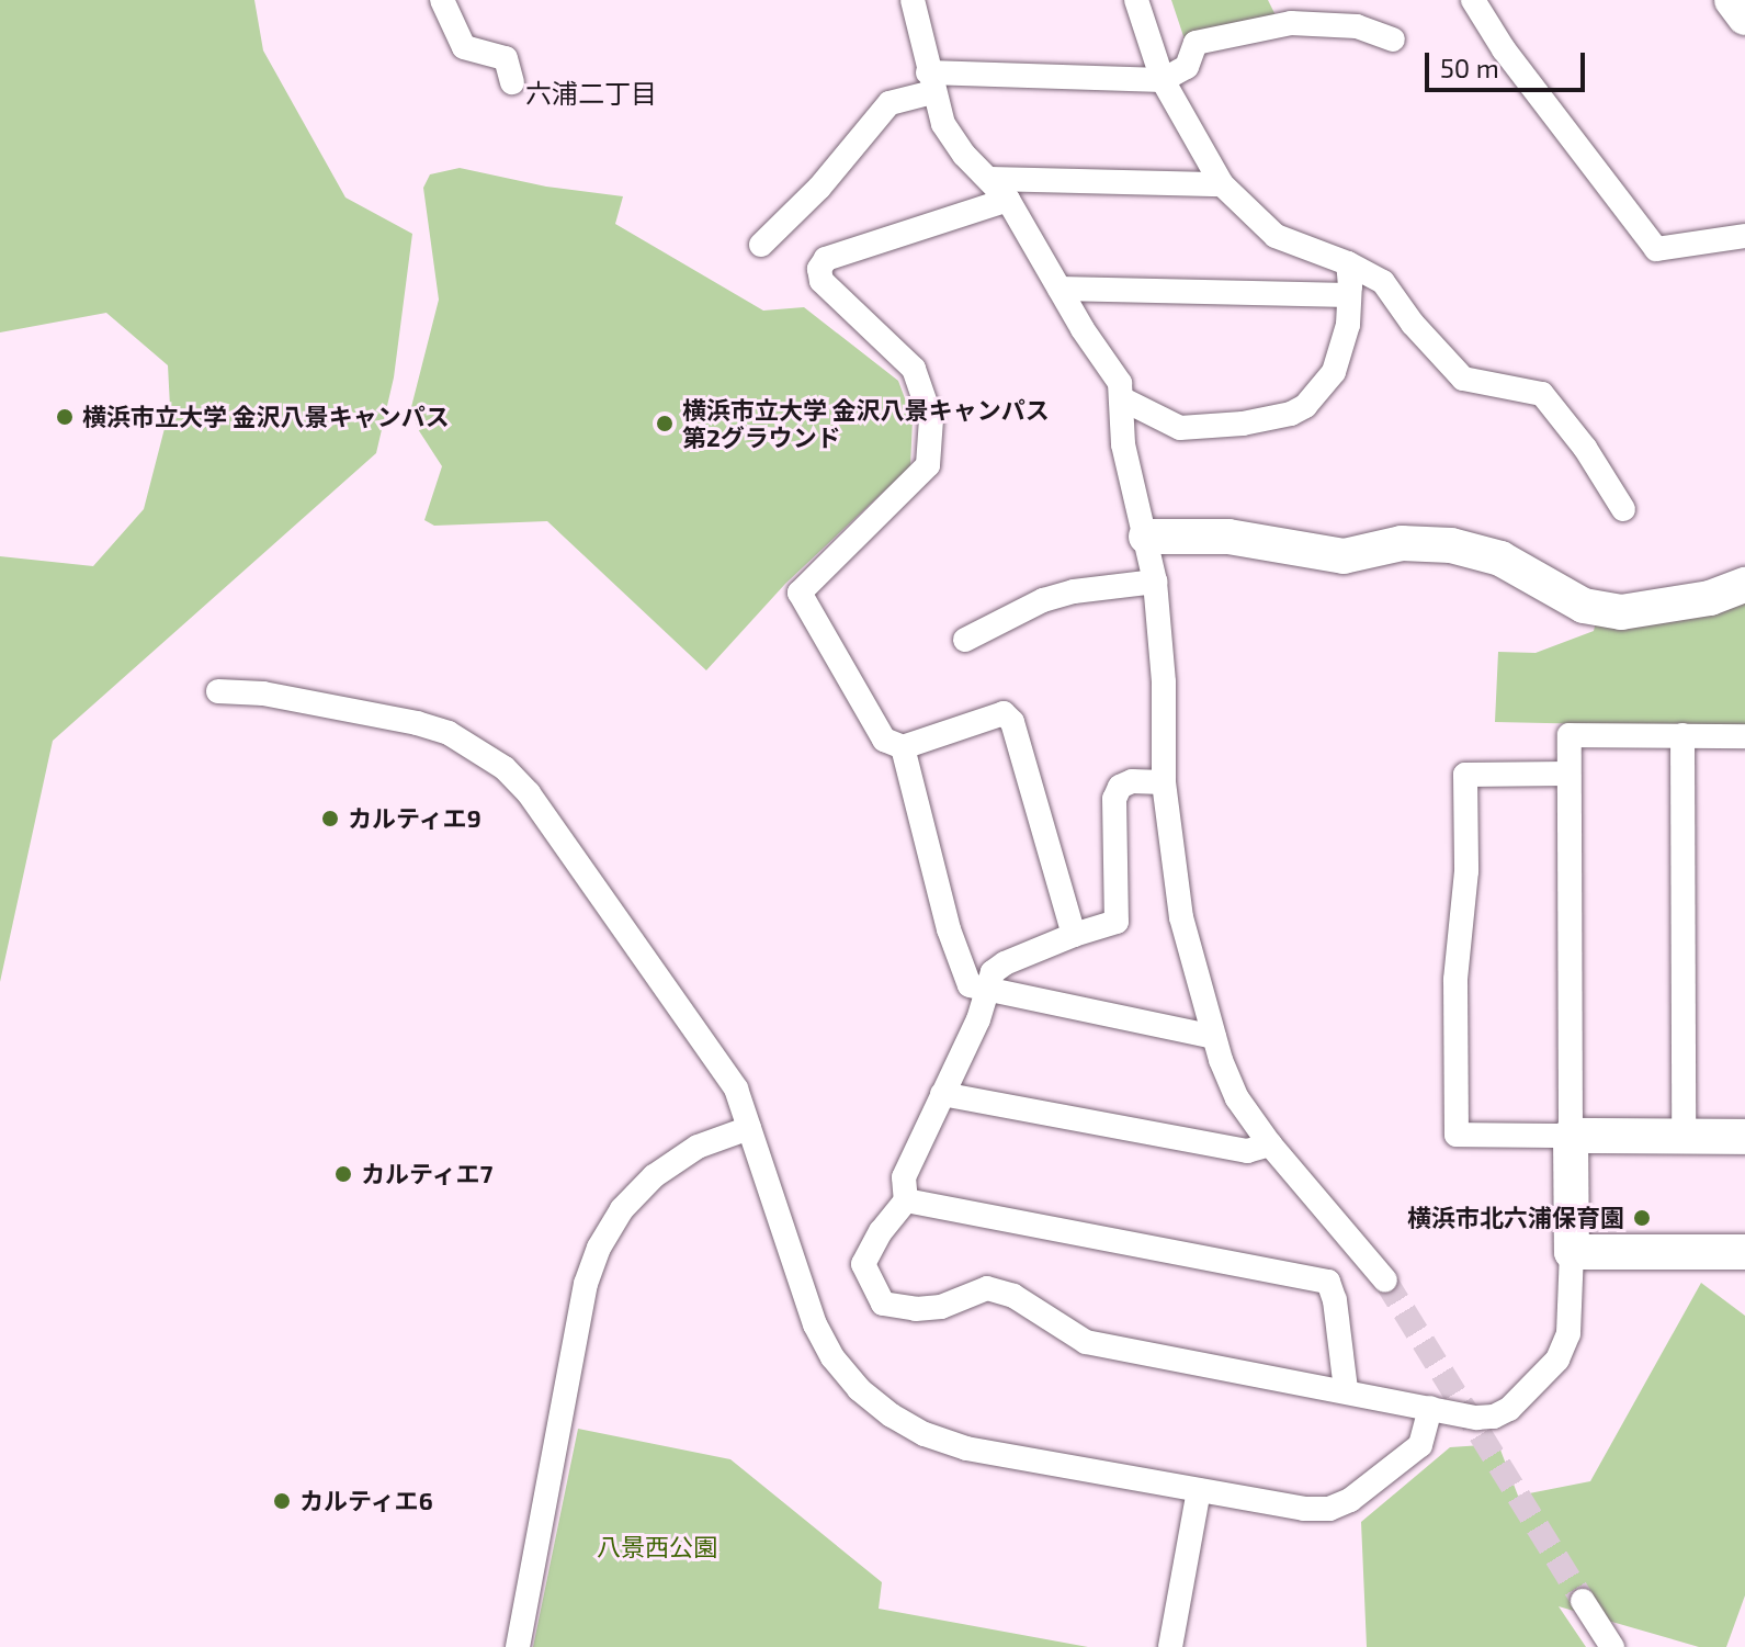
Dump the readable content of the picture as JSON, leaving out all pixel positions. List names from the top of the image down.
{
  "districts": ["六浦二丁目"],
  "parks": ["八景西公園"],
  "places": [
    "横浜市立大学 金沢八景キャンパス",
    "横浜市立大学 金沢八景キャンパス 第2グラウンド",
    "カルティエ9",
    "カルティエ7",
    "横浜市北六浦保育園",
    "カルティエ6"
  ],
  "scale_bar": "50 m"
}
